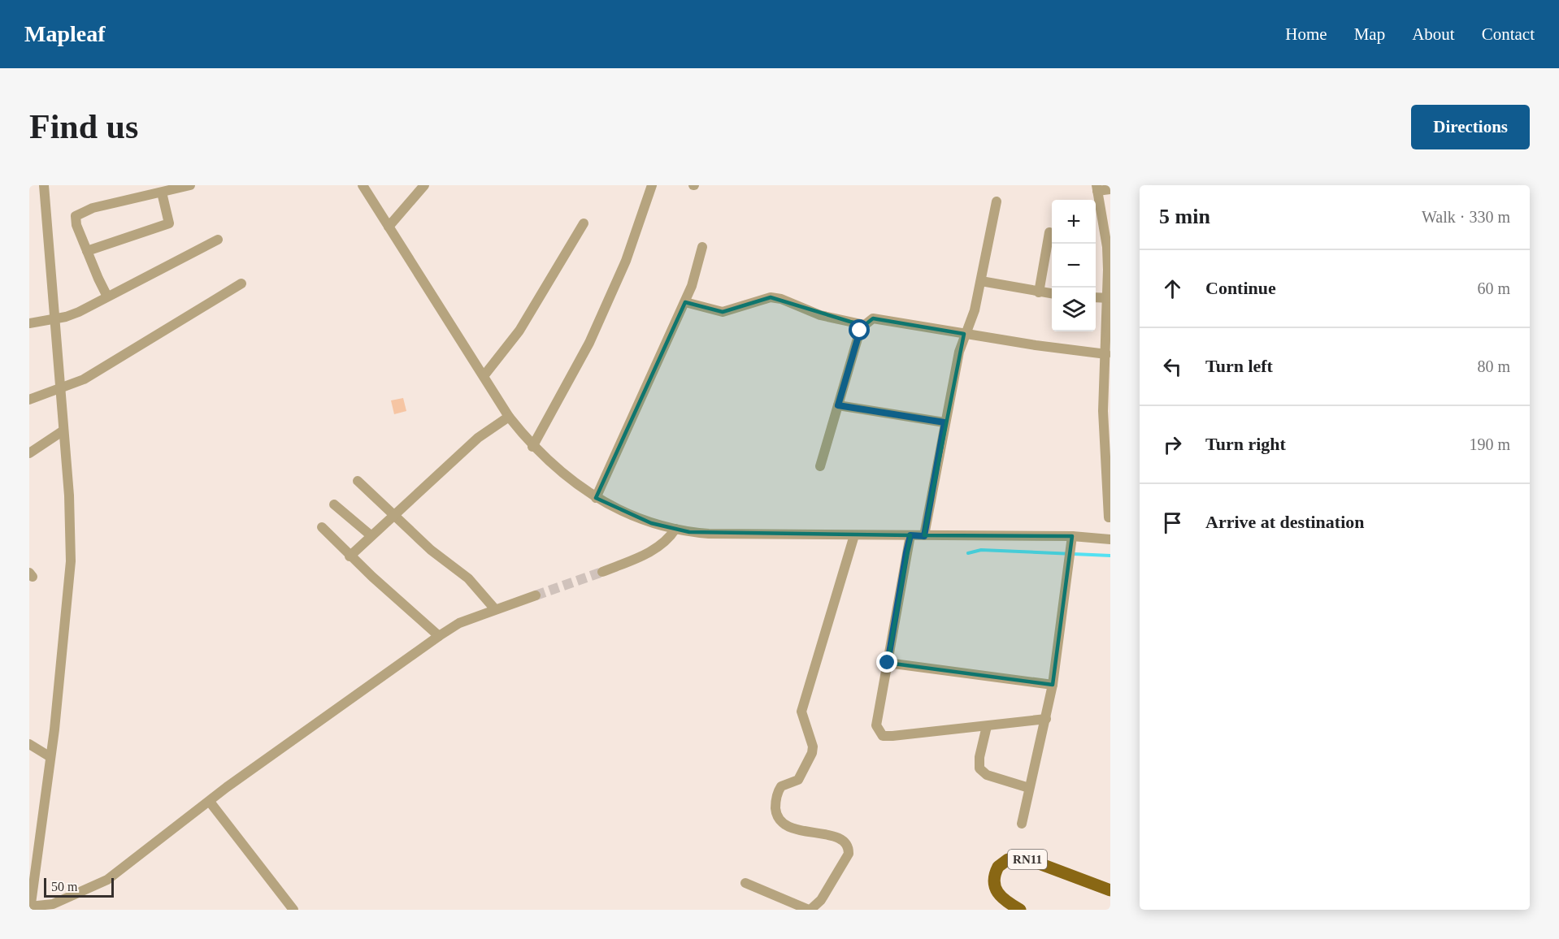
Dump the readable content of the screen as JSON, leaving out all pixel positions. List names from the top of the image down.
{
  "streets": {
    "main road": ["RN11"]
  },
  "scale_bar": "50 m",
  "page": {
    "header": "Mapleaf",
    "nav": [
      "Home",
      "Map",
      "About",
      "Contact"
    ],
    "buttons": "Directions",
    "title": "Find us",
    "heading": ["5 min", "Walk · 330 m"],
    "map_buttons": ["+", "−"],
    "list": [
      ["Continue", "60 m"],
      ["Turn left", "80 m"],
      ["Turn right", "190 m"],
      "Arrive at destination"
    ],
    "scale": "50 m"
  }
}
